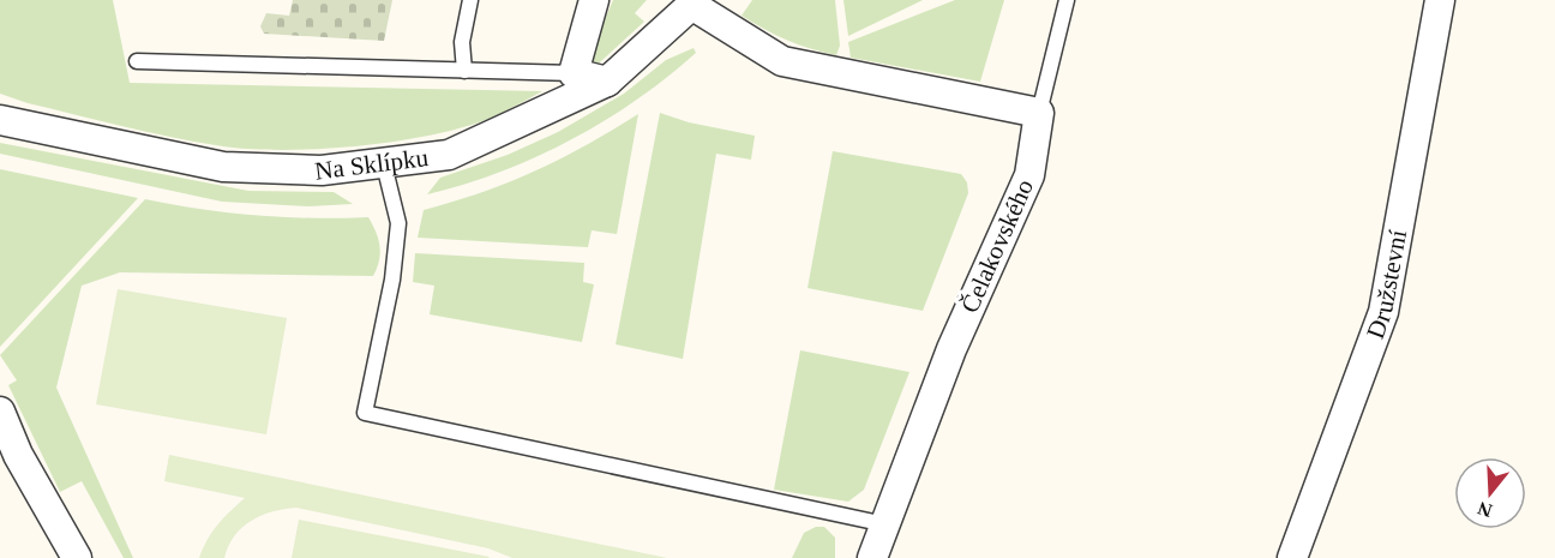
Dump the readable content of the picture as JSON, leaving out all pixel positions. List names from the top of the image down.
{
  "streets": {
    "street": ["Na Sklípku", "Čelakovského", "Družstevní"]
  },
  "north": "bottom"
}
